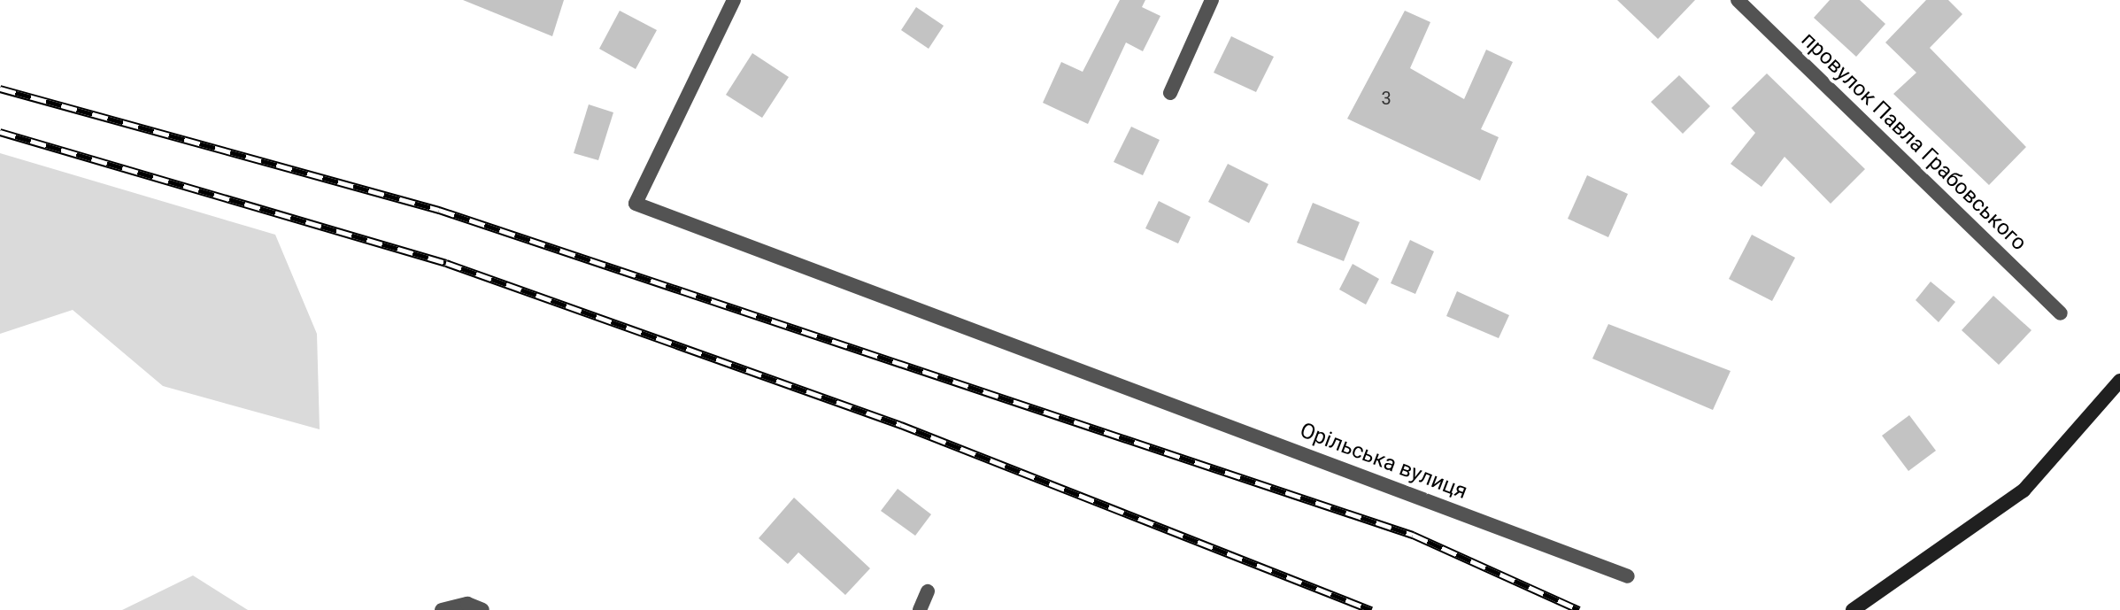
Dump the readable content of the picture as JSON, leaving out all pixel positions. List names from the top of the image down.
{
  "streets": {
    "street": ["провулок Павла Грабовського", "Орільська вулиця"]
  },
  "house_numbers": ["3"]
}
